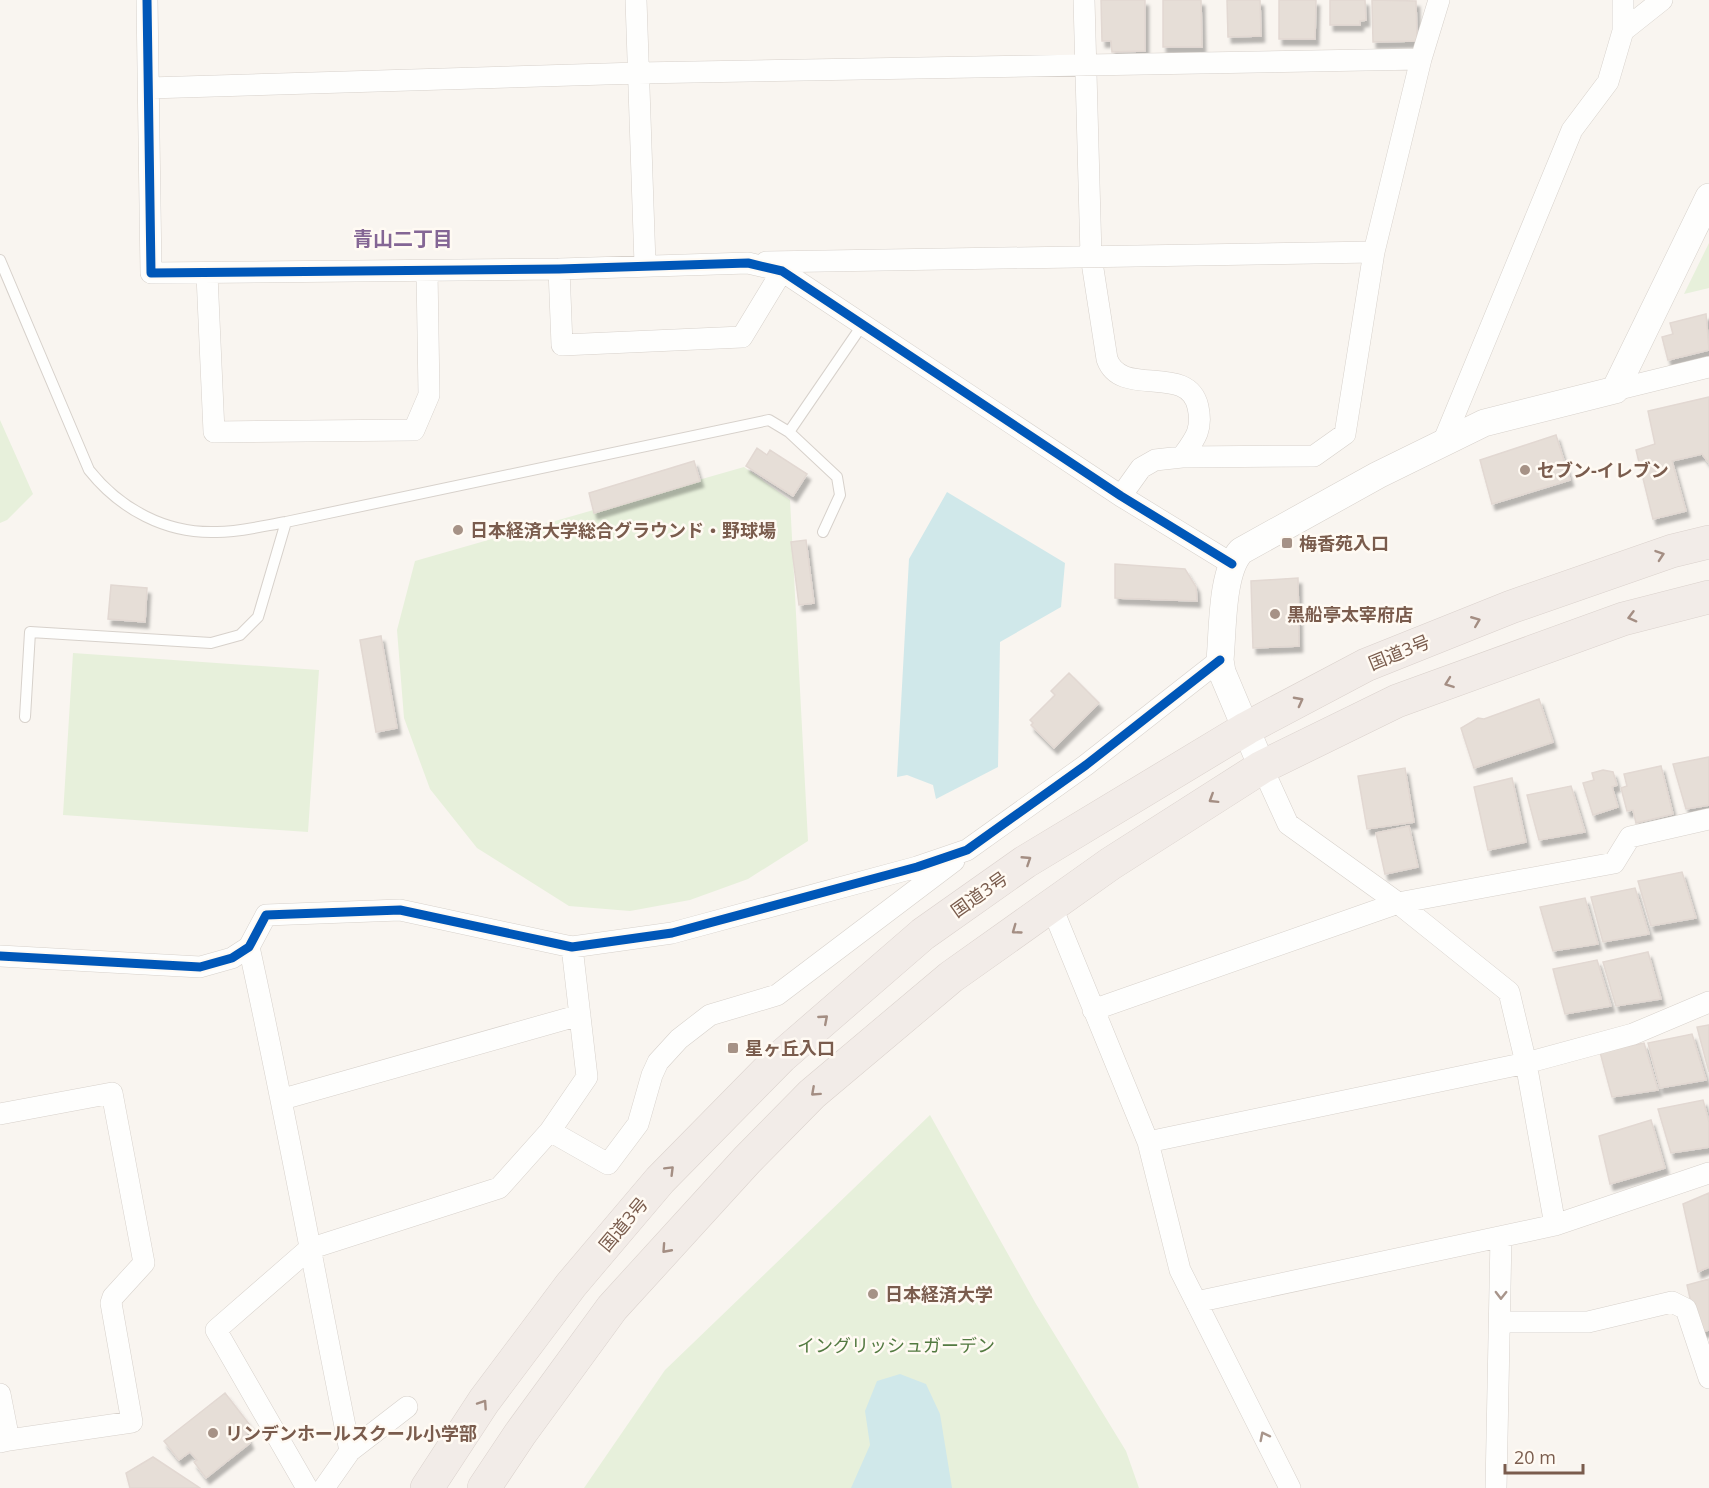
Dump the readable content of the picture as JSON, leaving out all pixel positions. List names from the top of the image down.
{
  "streets": {
    "highway": ["国道3号"]
  },
  "districts": ["青山二丁目"],
  "parks": ["イングリッシュガーデン"],
  "places": {
    "other": [
      "セブン-イレブン",
      "日本経済大学総合グラウンド・野球場",
      "黒船亭太宰府店",
      "日本経済大学",
      "リンデンホールスクール小学部"
    ],
    "transit": ["梅香苑入口", "星ヶ丘入口"]
  },
  "scale_bar": "20 m"
}
